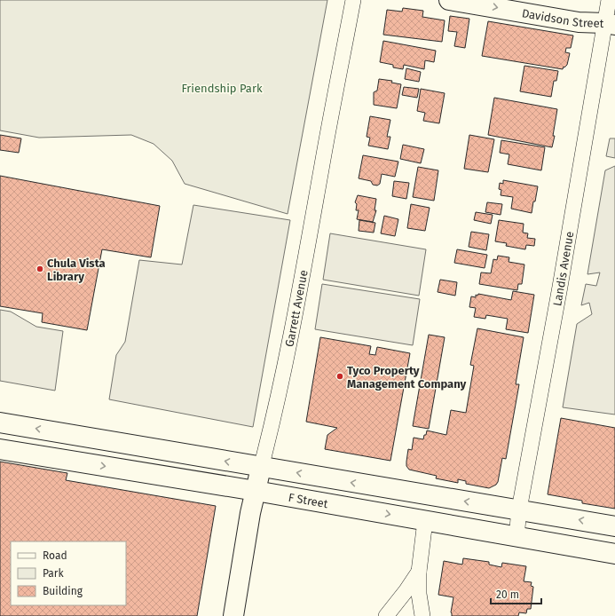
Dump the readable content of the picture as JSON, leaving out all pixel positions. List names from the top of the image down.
{
  "streets": {
    "main road": ["Davidson Street", "Garrett Avenue", "F Street"],
    "street": ["Landis Avenue"]
  },
  "crossings": [
    ["Davidson Street", "Landis Avenue"],
    ["Landis Avenue", "F Street"],
    ["Garrett Avenue", "F Street"]
  ],
  "one_way": ["Davidson Street"],
  "parks": ["Friendship Park"],
  "places": ["Chula Vista Library", "Tyco Property Management Company"],
  "legend": ["Road", "Park", "Building"],
  "scale_bar": "20 m"
}
